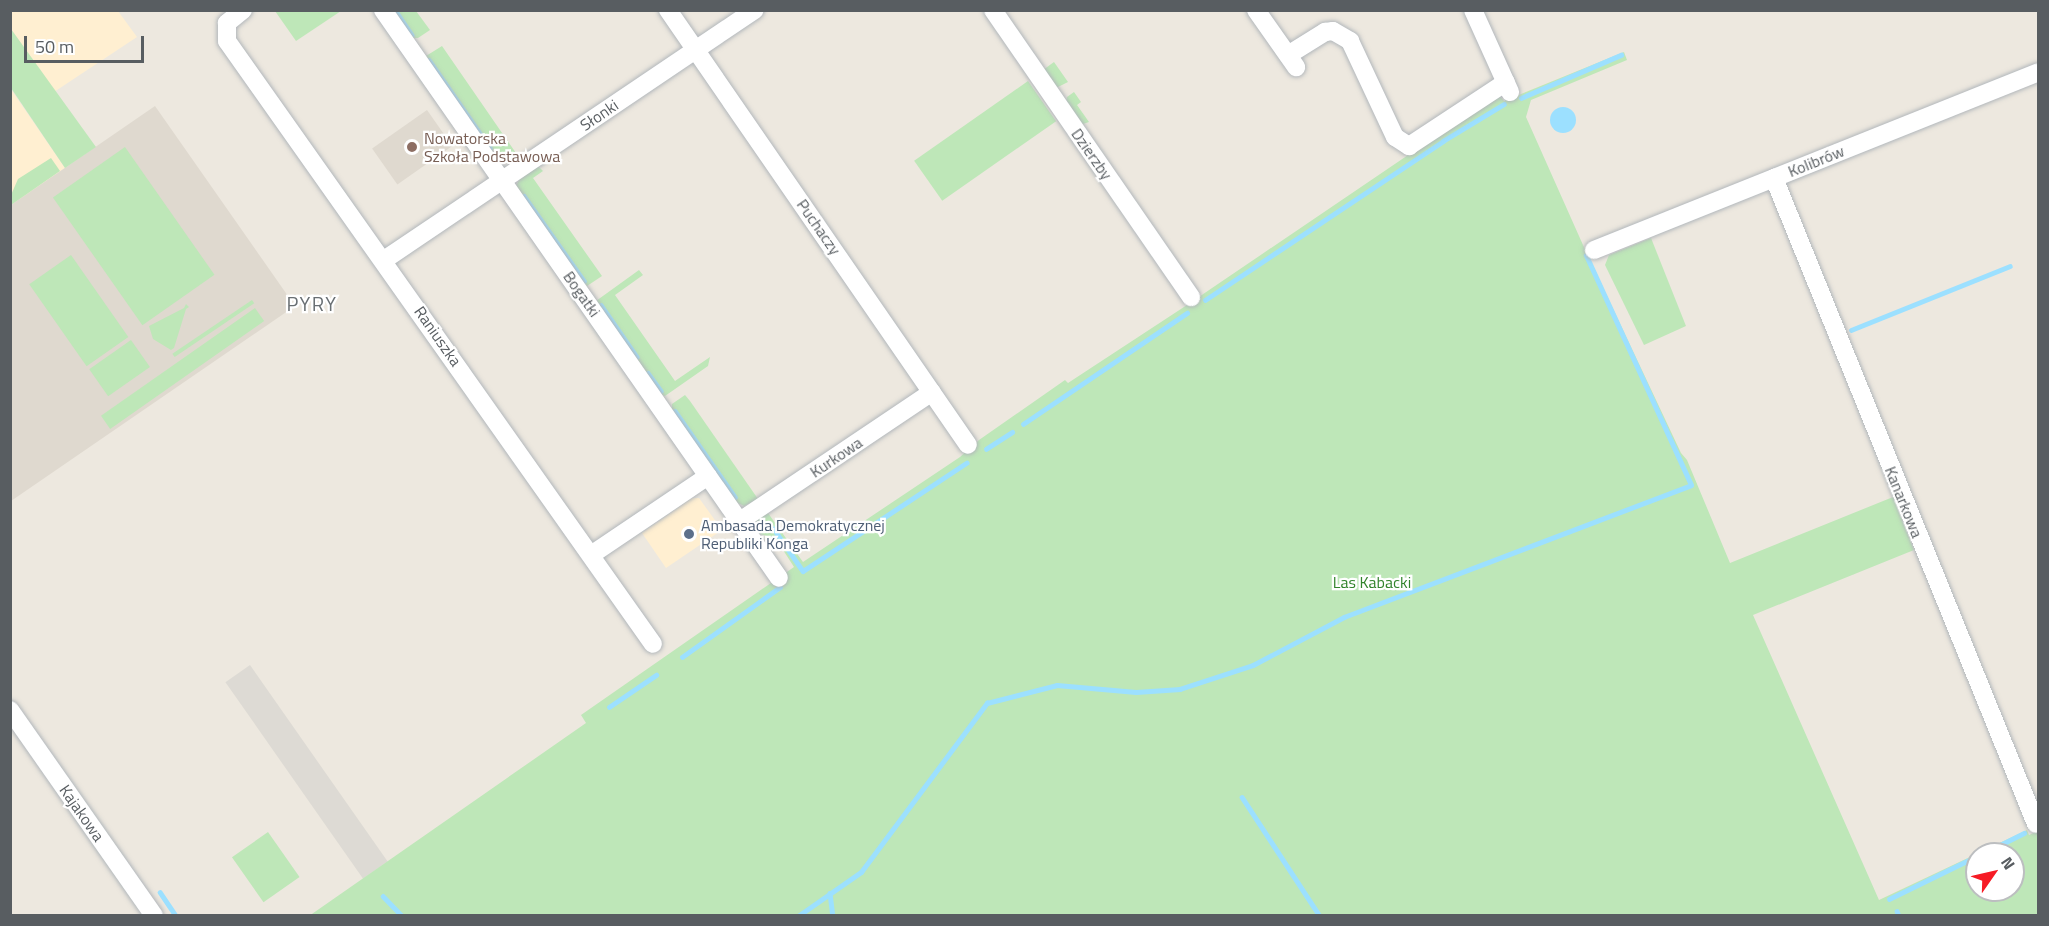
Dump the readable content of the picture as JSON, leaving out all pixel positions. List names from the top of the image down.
{
  "streets": {
    "street": [
      "Słonki",
      "Dzierzby",
      "Kolibrów",
      "Puchaczy",
      "Bogatki",
      "Raniuszka",
      "Kurkowa",
      "Kanarkowa",
      "Kajakowa"
    ]
  },
  "crossings": [
    ["Słonki", "Puchaczy"],
    ["Słonki", "Bogatki"],
    ["Słonki", "Raniuszka"],
    ["Kolibrów", "Kanarkowa"],
    ["Puchaczy", "Kurkowa"],
    ["Bogatki", "Kurkowa"]
  ],
  "districts": ["PYRY"],
  "parks": ["Las Kabacki"],
  "places": ["Nowatorska Szkoła Podstawowa", "Ambasada Demokratycznej Republiki Konga"],
  "scale_bar": "50 m",
  "north": "top right"
}
